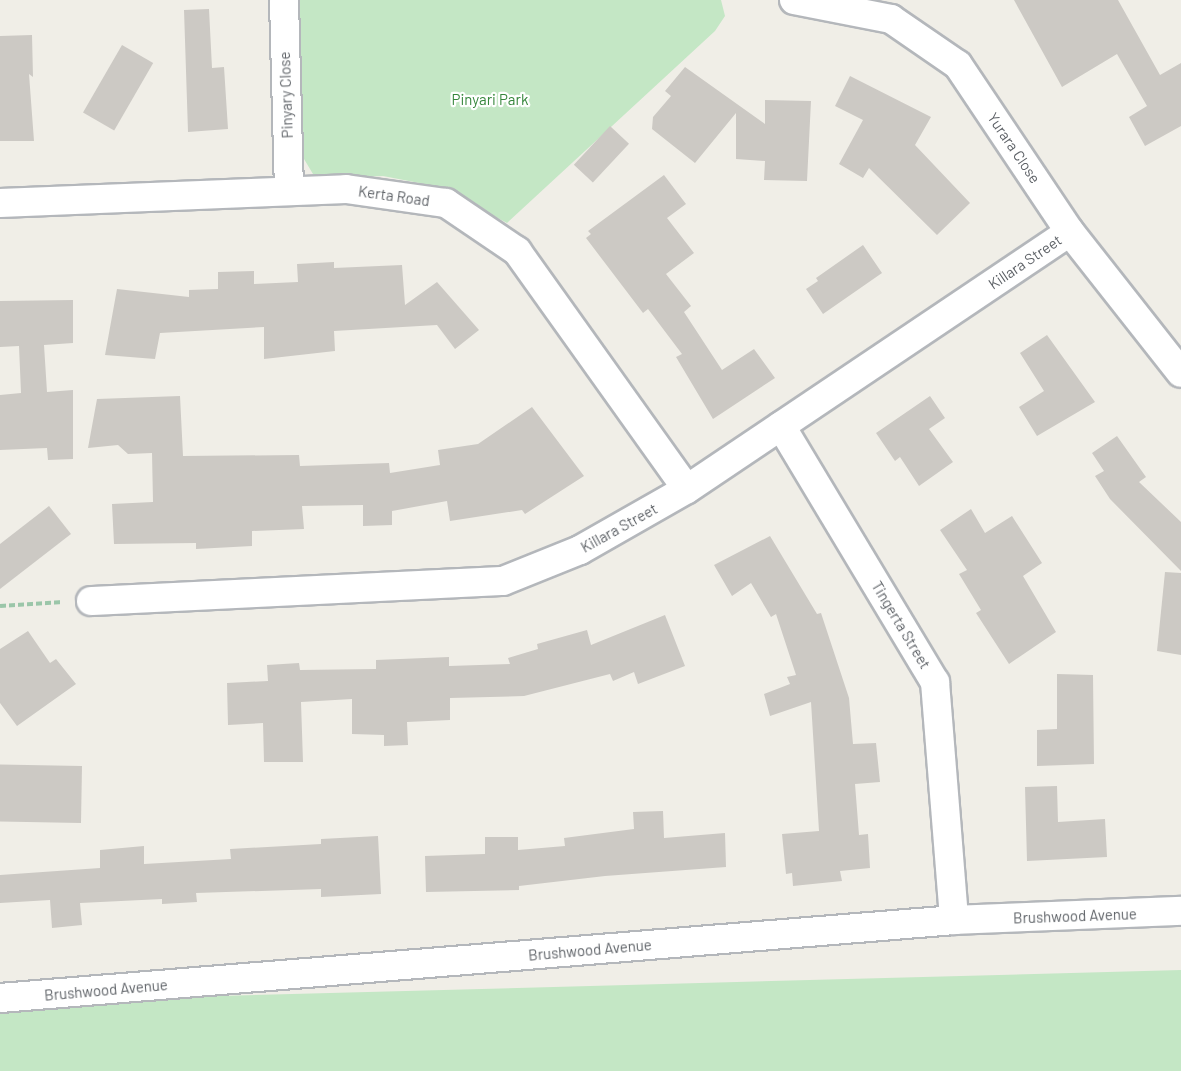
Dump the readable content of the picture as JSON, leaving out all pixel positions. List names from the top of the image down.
{
  "streets": {
    "street": [
      "Pinyary Close",
      "Yurara Close",
      "Kerta Road",
      "Killara Street",
      "Tingerta Street",
      "Brushwood Avenue"
    ]
  },
  "crossings": [
    ["Pinyary Close", "Kerta Road"],
    ["Yurara Close", "Killara Street"],
    ["Kerta Road", "Killara Street"],
    ["Killara Street", "Tingerta Street"],
    ["Tingerta Street", "Brushwood Avenue"]
  ],
  "parks": ["Pinyari Park"]
}
